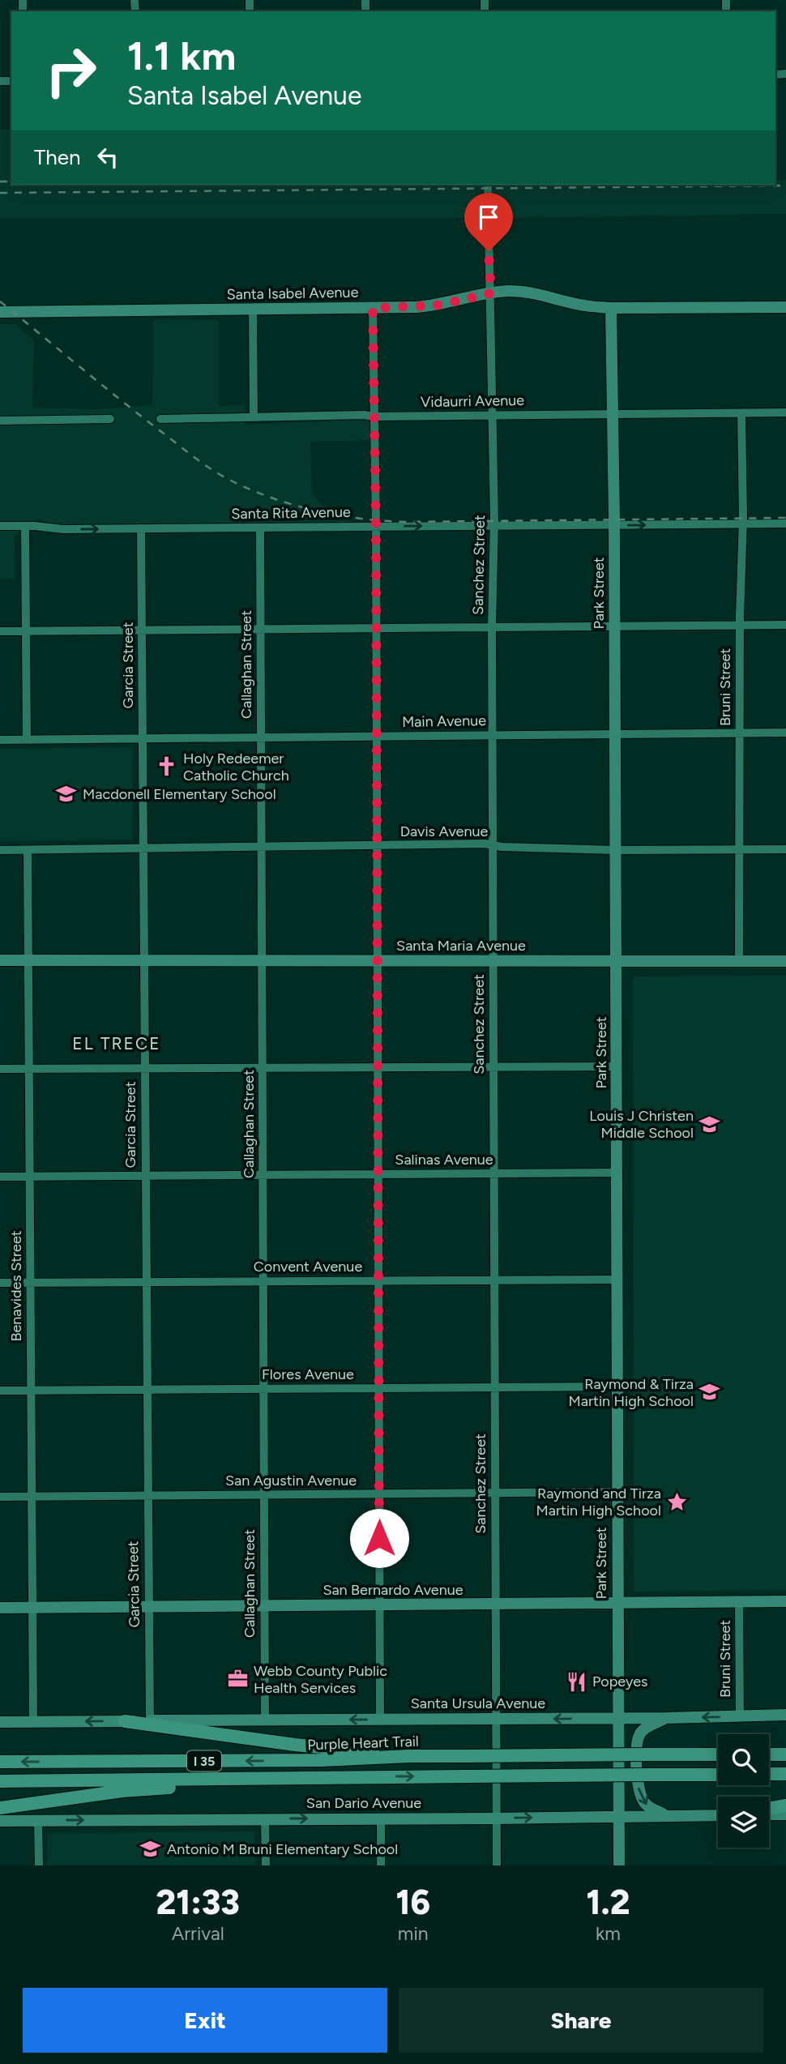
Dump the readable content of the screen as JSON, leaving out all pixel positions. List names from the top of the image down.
{
  "streets": {
    "highway": ["Purple Heart Trail", "I 35"],
    "main road": [
      "Santa Isabel Avenue",
      "Park Street",
      "Santa Maria Avenue",
      "San Bernardo Avenue",
      "Santa Ursula Avenue",
      "San Dario Avenue"
    ],
    "street": [
      "Vidaurri Avenue",
      "Santa Rita Avenue",
      "Sanchez Street",
      "Callaghan Street",
      "Garcia Street",
      "Bruni Street",
      "Main Avenue",
      "Davis Avenue",
      "Salinas Avenue",
      "Convent Avenue",
      "Benavides Street",
      "Flores Avenue",
      "San Agustin Avenue"
    ]
  },
  "crossings": [
    ["Santa Isabel Avenue", "Sanchez Street"],
    ["Santa Isabel Avenue", "Park Street"],
    ["Vidaurri Avenue", "Sanchez Street"],
    ["Vidaurri Avenue", "Park Street"],
    ["Vidaurri Avenue", "Bruni Street"],
    ["Santa Rita Avenue", "Sanchez Street"],
    ["Santa Rita Avenue", "Park Street"],
    ["Santa Rita Avenue", "Callaghan Street"],
    ["Santa Rita Avenue", "Garcia Street"],
    ["Santa Rita Avenue", "Bruni Street"],
    ["Sanchez Street", "Main Avenue"],
    ["Sanchez Street", "Davis Avenue"],
    ["Sanchez Street", "Santa Maria Avenue"],
    ["Sanchez Street", "Salinas Avenue"],
    ["Sanchez Street", "Convent Avenue"],
    ["Sanchez Street", "Flores Avenue"],
    ["Sanchez Street", "San Agustin Avenue"],
    ["Sanchez Street", "San Bernardo Avenue"],
    ["Sanchez Street", "Santa Ursula Avenue"],
    ["Sanchez Street", "San Dario Avenue"],
    ["Park Street", "Main Avenue"],
    ["Park Street", "Davis Avenue"],
    ["Park Street", "Santa Maria Avenue"],
    ["Park Street", "Salinas Avenue"],
    ["Park Street", "Convent Avenue"],
    ["Park Street", "Flores Avenue"],
    ["Park Street", "San Agustin Avenue"],
    ["Park Street", "San Bernardo Avenue"],
    ["Park Street", "Santa Ursula Avenue"],
    ["Park Street", "San Dario Avenue"],
    ["Callaghan Street", "Main Avenue"],
    ["Callaghan Street", "Davis Avenue"],
    ["Callaghan Street", "Santa Maria Avenue"],
    ["Callaghan Street", "Salinas Avenue"],
    ["Callaghan Street", "Convent Avenue"],
    ["Callaghan Street", "Flores Avenue"],
    ["Callaghan Street", "San Agustin Avenue"],
    ["Callaghan Street", "San Bernardo Avenue"],
    ["Callaghan Street", "Santa Ursula Avenue"],
    ["Garcia Street", "Main Avenue"],
    ["Garcia Street", "Davis Avenue"],
    ["Garcia Street", "Santa Maria Avenue"],
    ["Garcia Street", "Salinas Avenue"],
    ["Garcia Street", "Convent Avenue"],
    ["Garcia Street", "Flores Avenue"],
    ["Garcia Street", "San Agustin Avenue"],
    ["Garcia Street", "San Bernardo Avenue"],
    ["Garcia Street", "Santa Ursula Avenue"],
    ["Bruni Street", "Main Avenue"],
    ["Bruni Street", "Davis Avenue"],
    ["Bruni Street", "Santa Maria Avenue"],
    ["Bruni Street", "San Bernardo Avenue"],
    ["Bruni Street", "Santa Ursula Avenue"],
    ["Davis Avenue", "Benavides Street"],
    ["Santa Maria Avenue", "Benavides Street"],
    ["Salinas Avenue", "Benavides Street"],
    ["Convent Avenue", "Benavides Street"],
    ["Benavides Street", "Flores Avenue"],
    ["Benavides Street", "San Agustin Avenue"],
    ["Benavides Street", "San Bernardo Avenue"],
    ["Benavides Street", "Santa Ursula Avenue"]
  ],
  "one_way": ["Santa Rita Avenue", "Santa Ursula Avenue", "San Dario Avenue"],
  "districts": ["EL TRECE"],
  "places": {
    "church": ["Holy Redeemer Catholic Church"],
    "school or university": [
      "Macdonell Elementary School",
      "Louis J Christen Middle School",
      "Raymond & Tirza Martin High School",
      "Antonio M Bruni Elementary School"
    ],
    "place": ["Raymond and Tirza Martin High School"],
    "office": ["Webb County Public Health Services"],
    "restaurant": ["Popeyes"]
  },
  "page": {
    "turn": ["1.1 km", "Santa Isabel Avenue"],
    "then": "Then",
    "eta": [
      "21:33",
      "Arrival",
      "16",
      "min",
      "1.2",
      "km"
    ],
    "buttons": ["Exit", "Share"]
  }
}
